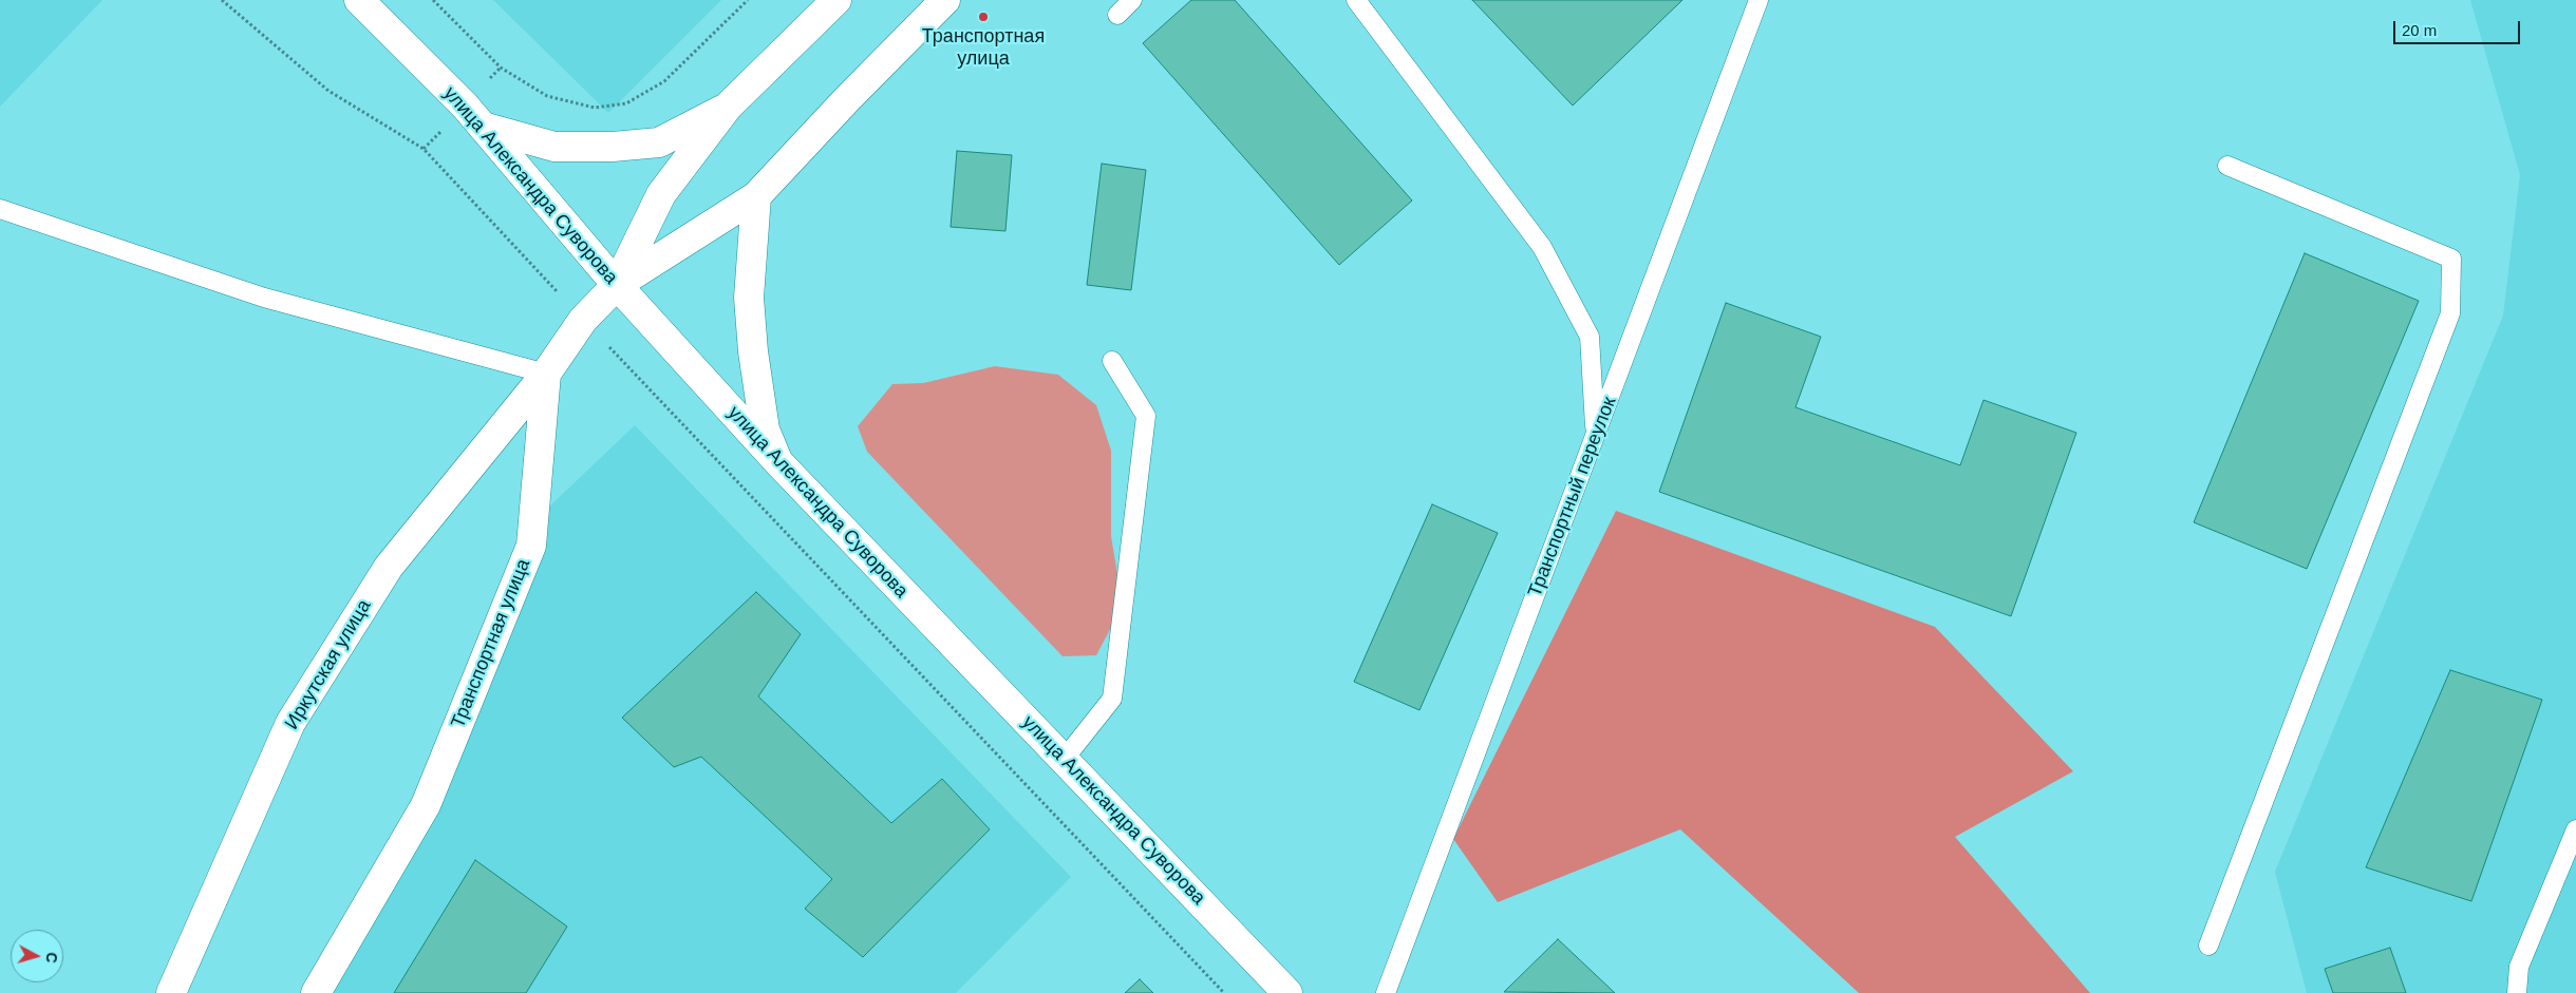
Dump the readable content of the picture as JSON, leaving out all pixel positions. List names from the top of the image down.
{
  "streets": {
    "main road": ["улица Александра Суворова", "Транспортная улица", "Иркутская улица"],
    "lane": ["Транспортный переулок"]
  },
  "crossings": [
    ["улица Александра Суворова", "Транспортная улица"],
    ["Транспортная улица", "Иркутская улица"]
  ],
  "places": ["Транспортная улица"],
  "scale_bar": "20 m",
  "north": "right"
}
